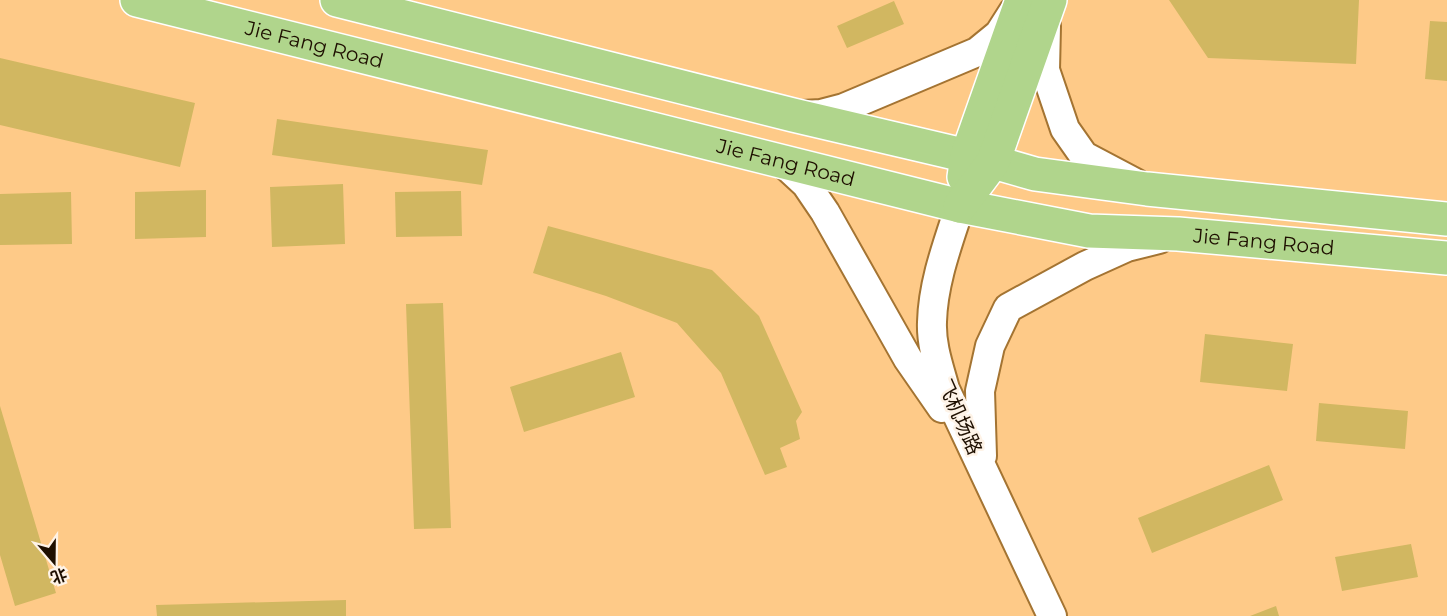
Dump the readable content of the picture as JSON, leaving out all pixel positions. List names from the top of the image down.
{
  "streets": {
    "main road": ["Jie Fang Road"],
    "street": ["飞机场路"]
  },
  "crossings": [
    ["Jie Fang Road", "飞机场路"]
  ],
  "north": "bottom"
}
